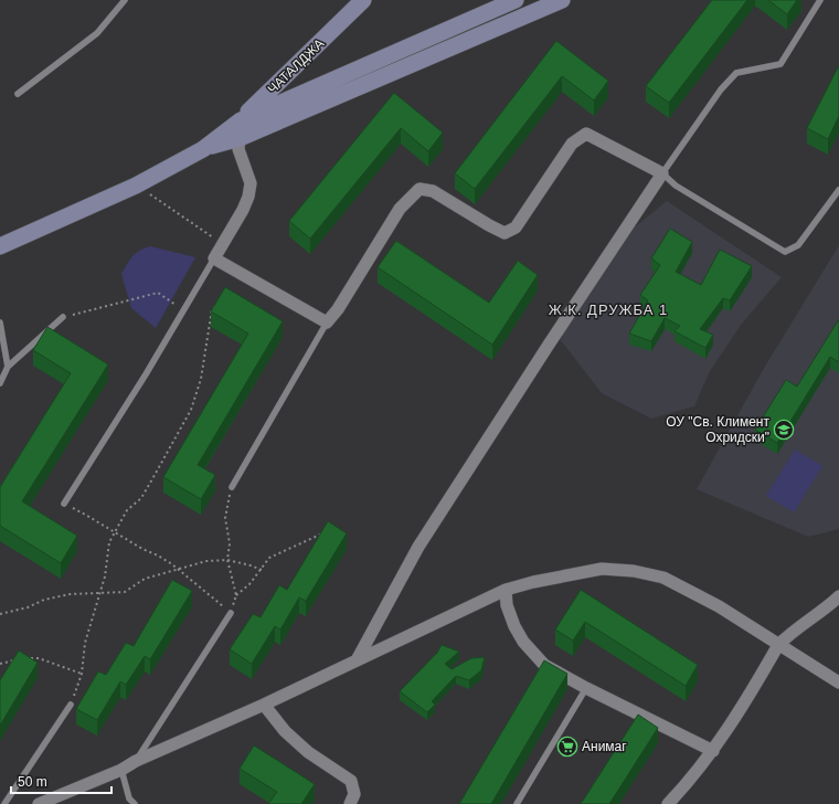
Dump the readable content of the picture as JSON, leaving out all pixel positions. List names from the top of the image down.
{
  "streets": {
    "street": ["ЧАТАЛДЖА"]
  },
  "districts": ["Ж.К. ДРУЖБА 1"],
  "places": {
    "school or university": ["ОУ \"Св. Климент Охридски\""],
    "supermarket": ["Анимаг"]
  },
  "scale_bar": "50 m"
}
